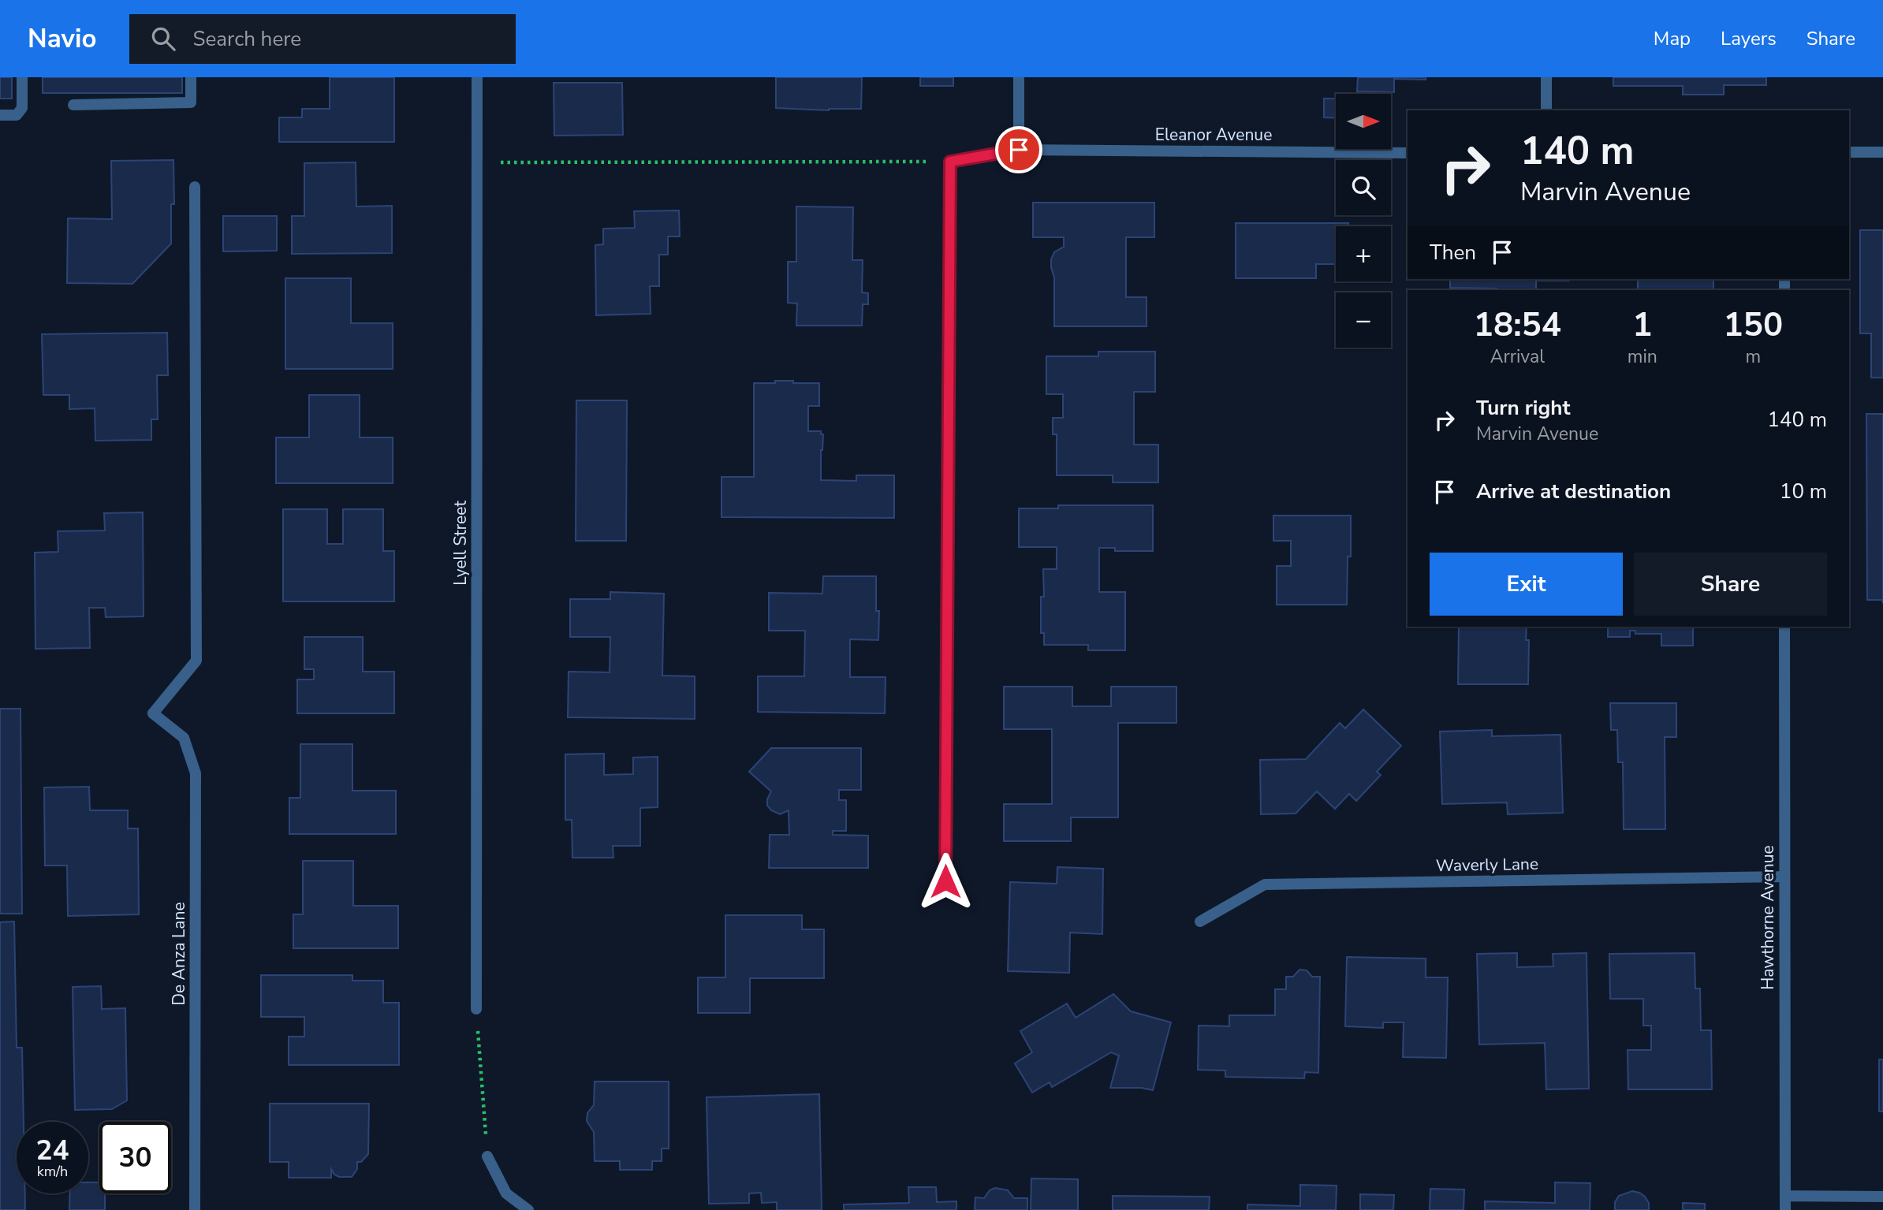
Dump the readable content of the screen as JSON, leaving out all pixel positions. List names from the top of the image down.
{
  "streets": {
    "street": [
      "Eleanor Avenue",
      "Lyell Street",
      "Waverly Lane",
      "Hawthorne Avenue",
      "De Anza Lane"
    ]
  },
  "crossings": [
    ["Waverly Lane", "Hawthorne Avenue"]
  ],
  "north": "right",
  "page": {
    "header": "Navio",
    "search": "Search here",
    "nav": ["Map", "Layers", "Share"],
    "map_buttons": ["+", "−"],
    "turn": ["140 m", "Marvin Avenue"],
    "then": "Then",
    "eta": [
      "18:54",
      "Arrival",
      "1",
      "min",
      "150",
      "m"
    ],
    "list": [
      {
        "name": "Turn right",
        "note": "Marvin Avenue",
        "value": "140 m"
      },
      {
        "name": "Arrive at destination",
        "value": "10 m"
      }
    ],
    "buttons": ["Exit", "Share"],
    "speed": "24 km/h",
    "limit": "30"
  }
}
